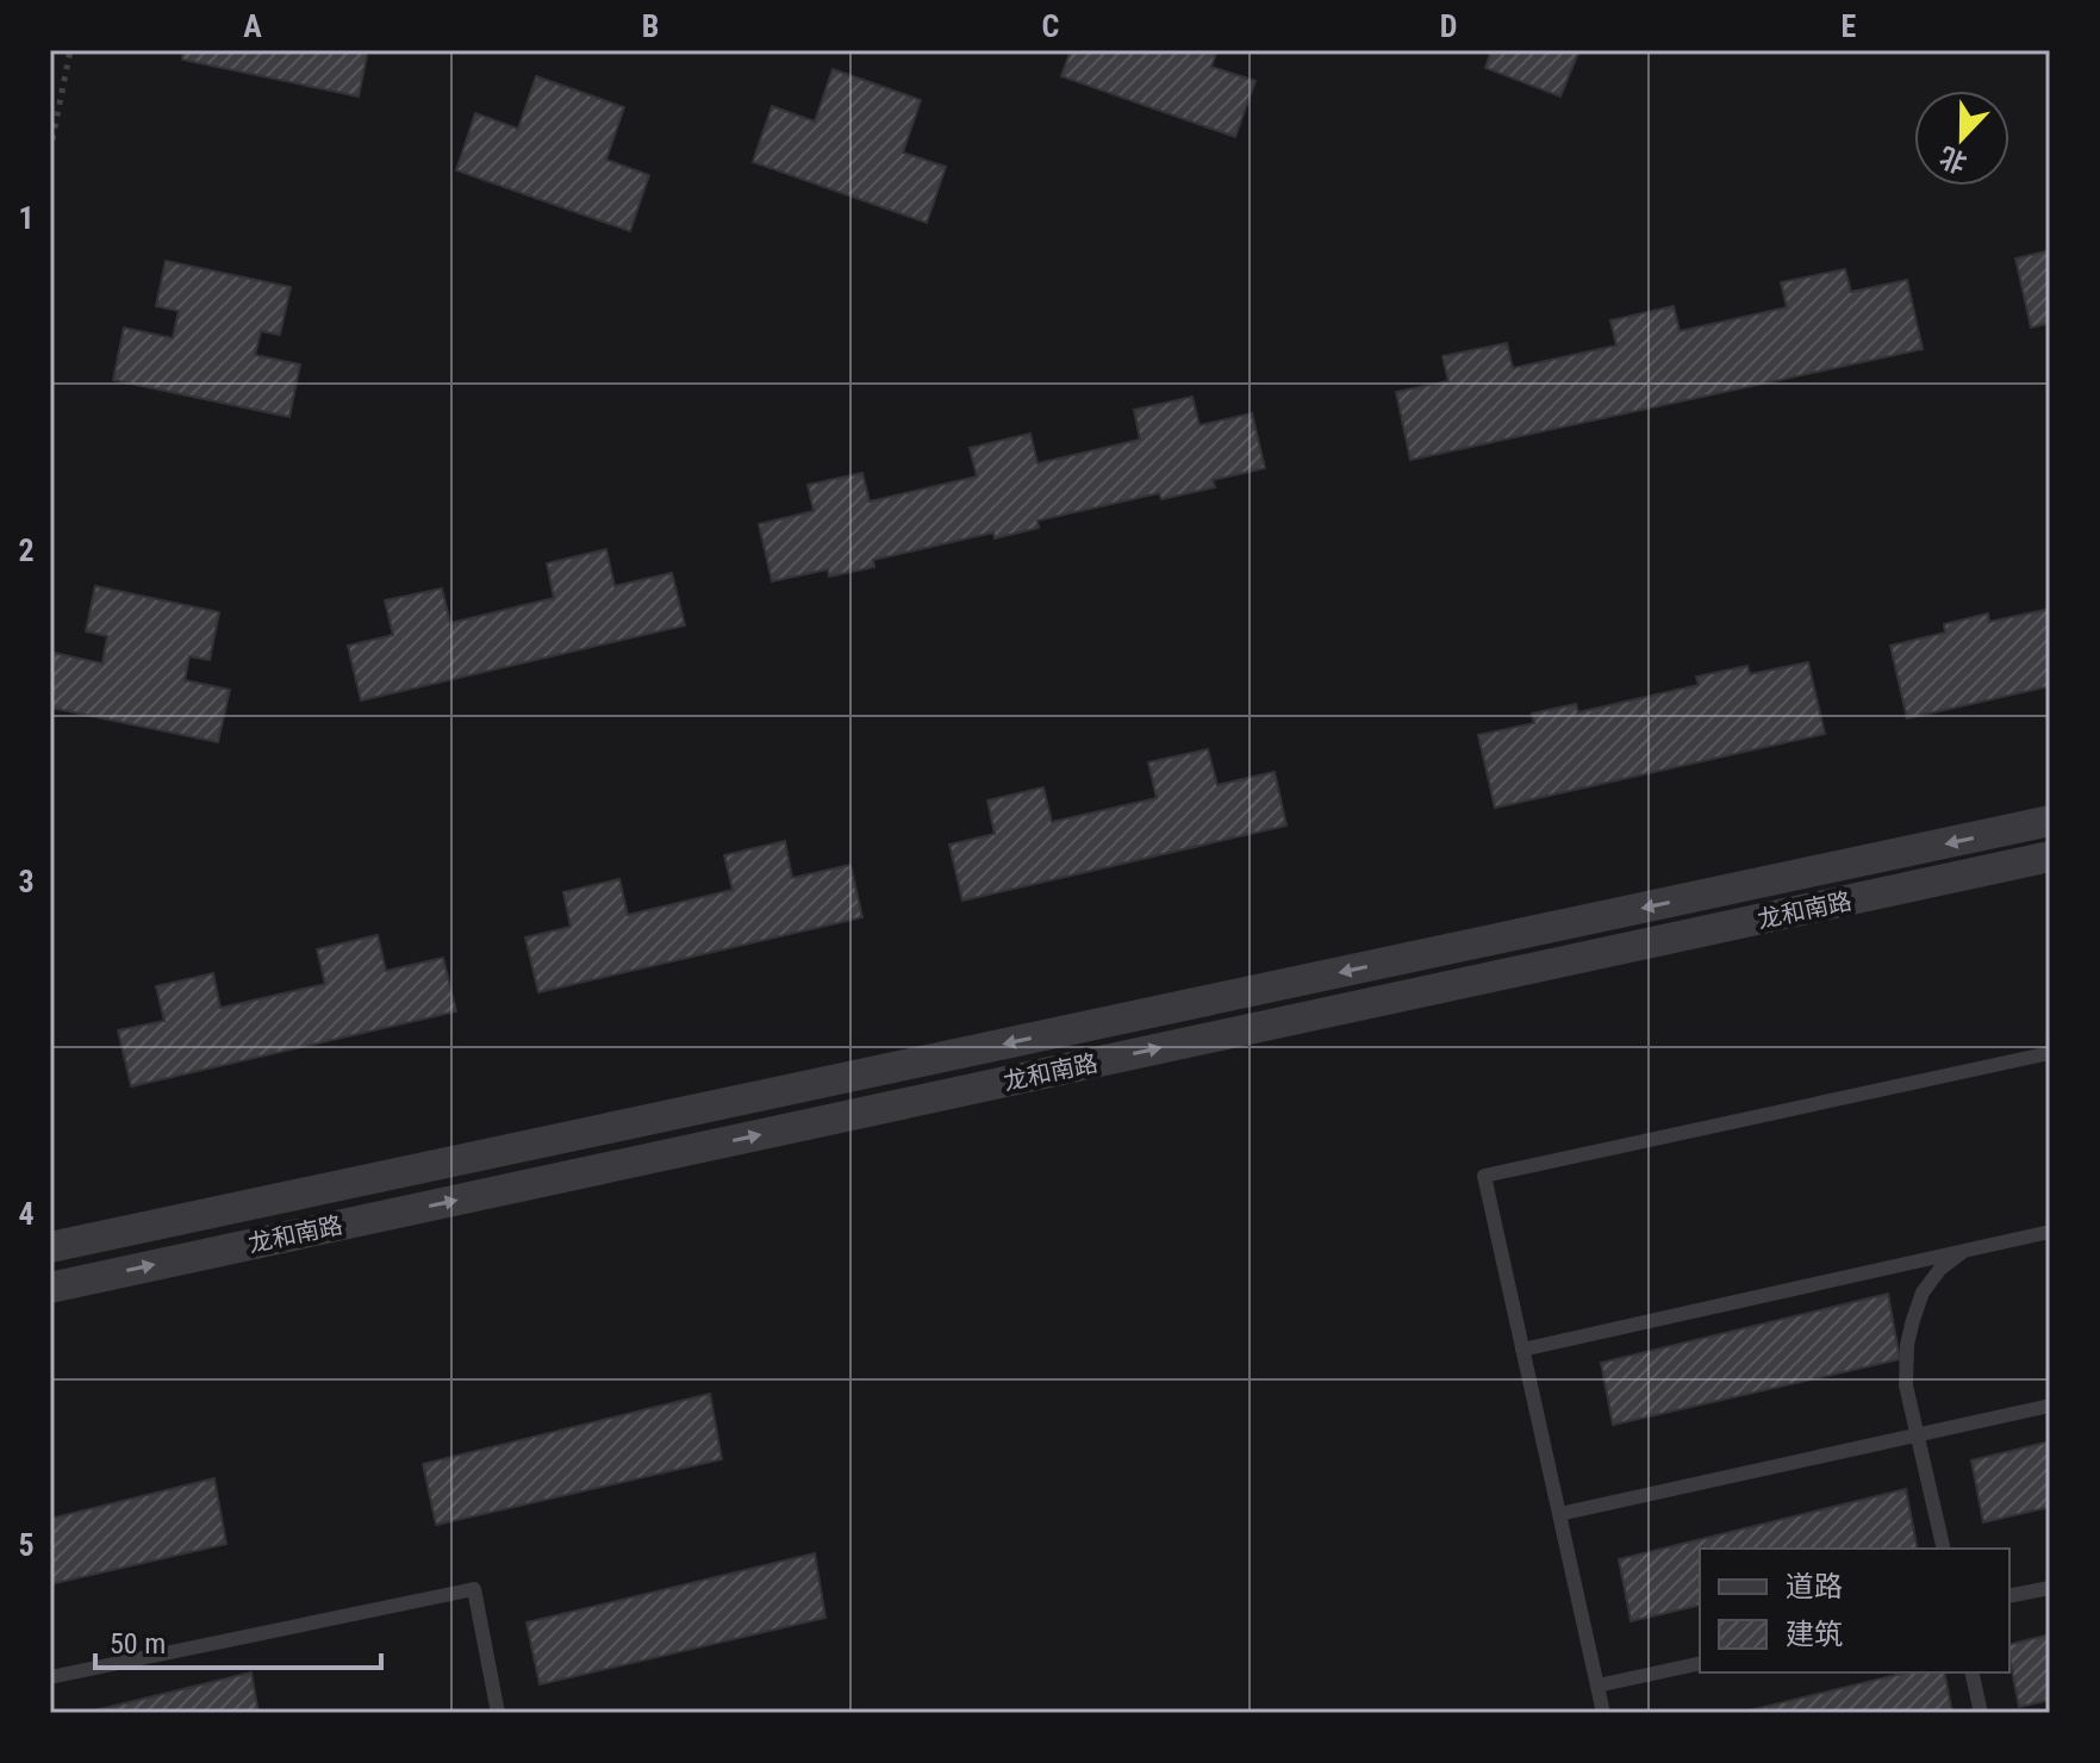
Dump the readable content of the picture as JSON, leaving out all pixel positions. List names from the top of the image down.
{
  "streets": {
    "street": ["龙和南路"]
  },
  "legend": ["道路", "建筑"],
  "scale_bar": "50 m",
  "north": "bottom",
  "grid": {
    "columns": [
      "A",
      "B",
      "C",
      "D",
      "E"
    ],
    "rows": [
      "1",
      "2",
      "3",
      "4",
      "5"
    ]
  }
}
